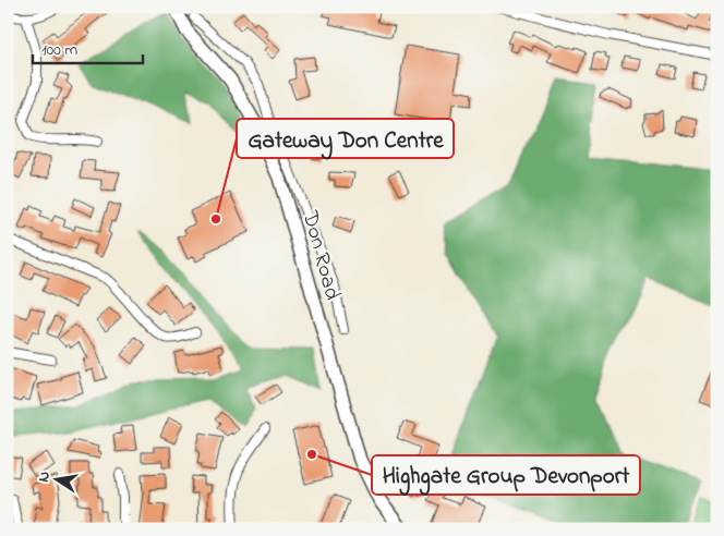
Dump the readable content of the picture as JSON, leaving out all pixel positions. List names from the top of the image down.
{
  "streets": {
    "main road": ["Don Road"]
  },
  "places": ["Gateway Don Centre", "Highgate Group Devonport"],
  "scale_bar": "100 m",
  "north": "left"
}
